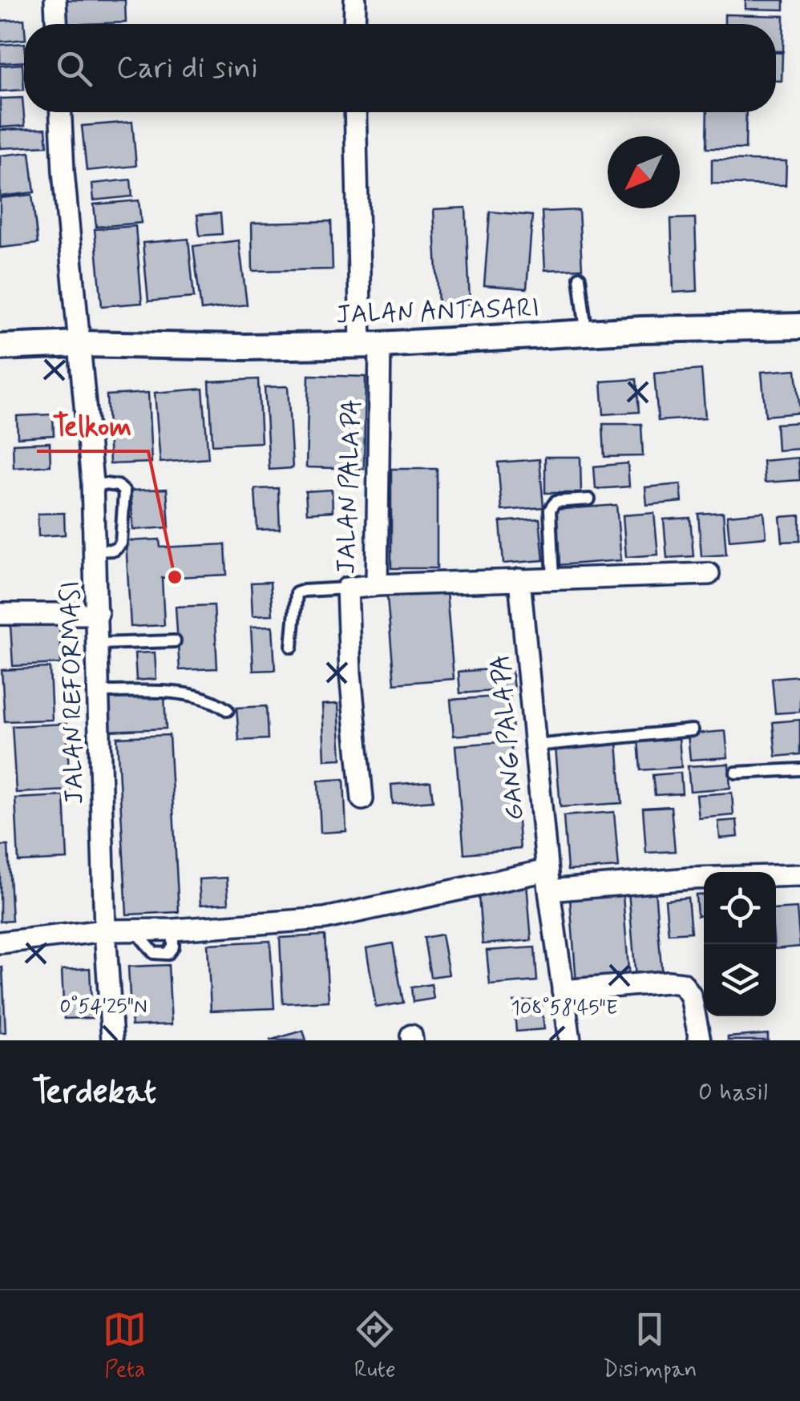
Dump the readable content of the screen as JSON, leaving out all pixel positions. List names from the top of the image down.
{
  "streets": {
    "street": [
      "JALAN ANTASARI",
      "JALAN PALAPA",
      "JALAN REFORMASI",
      "GANG PALAPA"
    ]
  },
  "crossings": [
    ["JALAN ANTASARI", "JALAN PALAPA"],
    ["JALAN ANTASARI", "JALAN REFORMASI"]
  ],
  "places": ["Telkom"],
  "north": "bottom left",
  "page": {
    "search": "Cari di sini",
    "heading": ["Terdekat", "0 hasil"],
    "nav": ["Peta", "Rute", "Disimpan"]
  },
  "coordinates": ["0°54'25\"N", "108°58'45\"E"]
}
